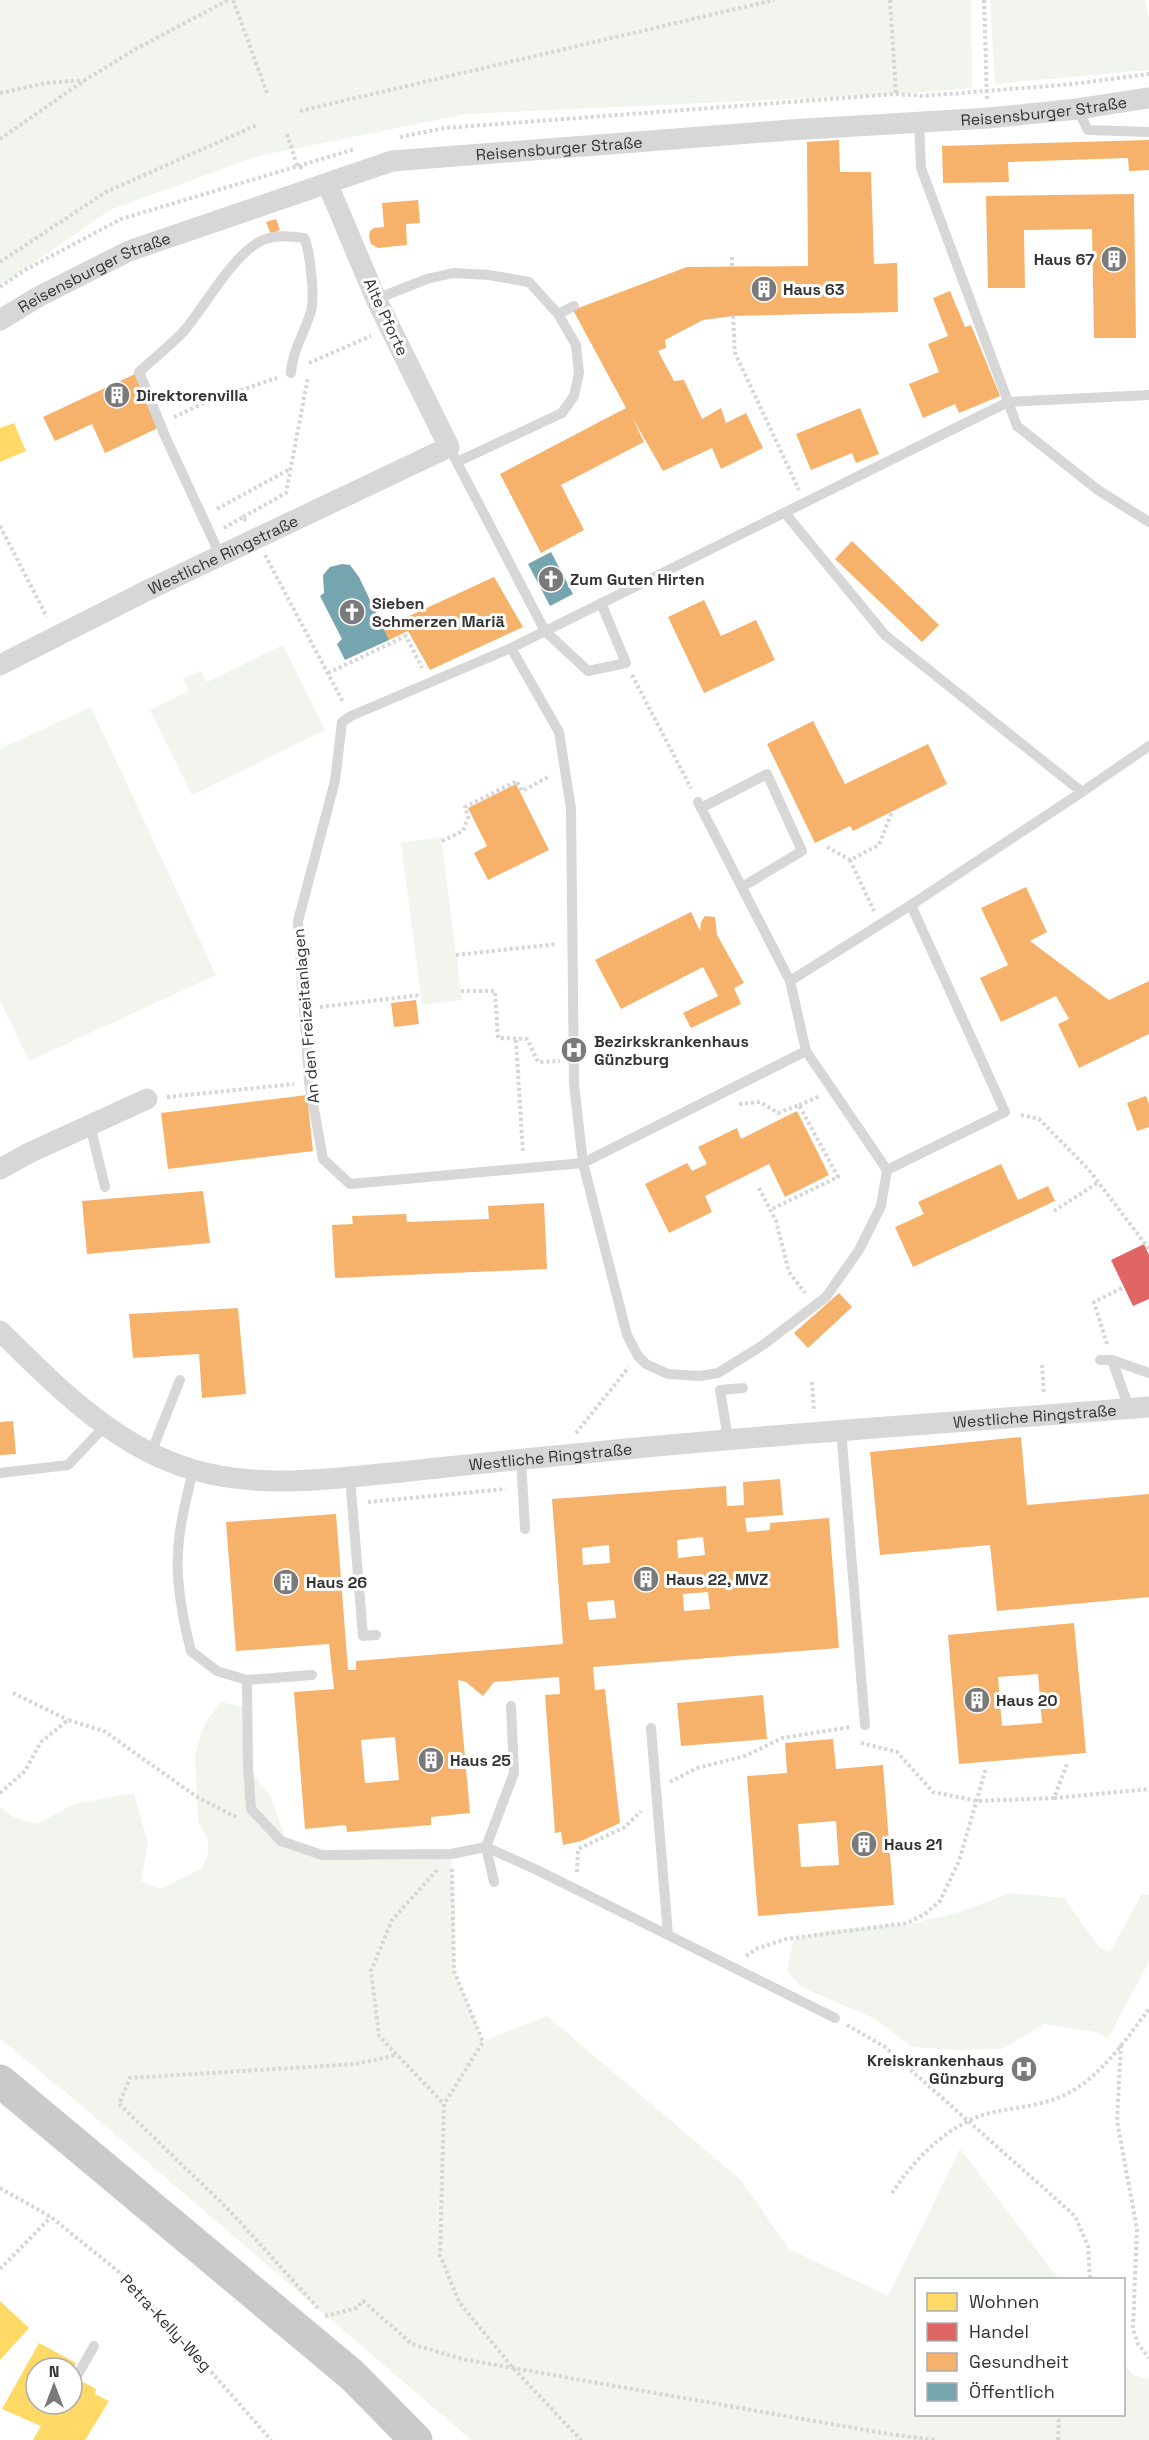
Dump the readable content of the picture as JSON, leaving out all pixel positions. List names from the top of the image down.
{
  "streets": {
    "street": ["Reisensburger Straße", "Alte Pforte", "Westliche Ringstraße"],
    "lane": ["An den Freizeitanlagen"],
    "path": ["Petra-Kelly-Weg"]
  },
  "crossings": [
    ["Reisensburger Straße", "Alte Pforte"],
    ["Alte Pforte", "Westliche Ringstraße"]
  ],
  "places": {
    "building": [
      "Haus 67",
      "Haus 63",
      "Direktorenvilla",
      "Haus 22, MVZ",
      "Haus 26",
      "Haus 20",
      "Haus 25",
      "Haus 21"
    ],
    "church": ["Zum Guten Hirten", "Sieben Schmerzen Mariä"],
    "hospital": ["Bezirkskrankenhaus Günzburg", "Kreiskrankenhaus Günzburg"]
  },
  "legend": [
    "Wohnen",
    "Handel",
    "Gesundheit",
    "Öffentlich"
  ],
  "north": "top"
}
